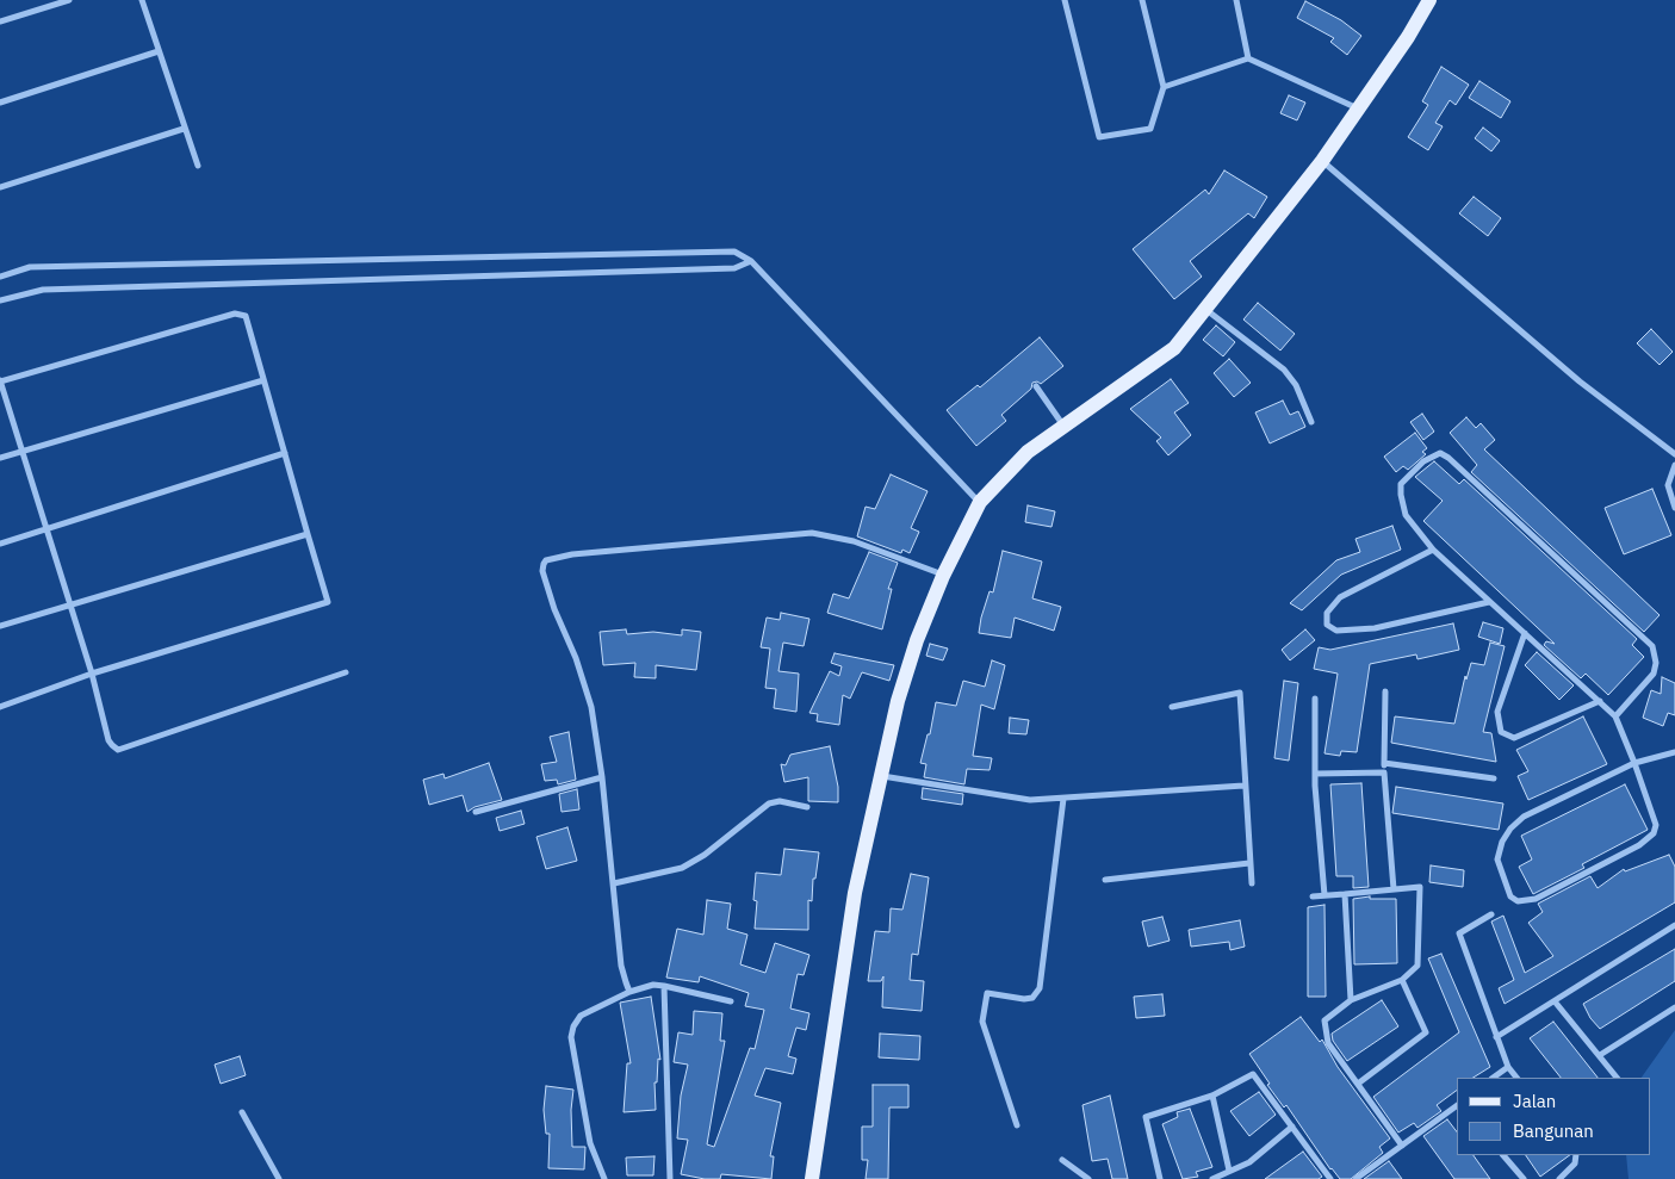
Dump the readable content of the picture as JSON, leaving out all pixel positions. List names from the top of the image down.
{
  "legend": ["Jalan", "Bangunan"]
}
